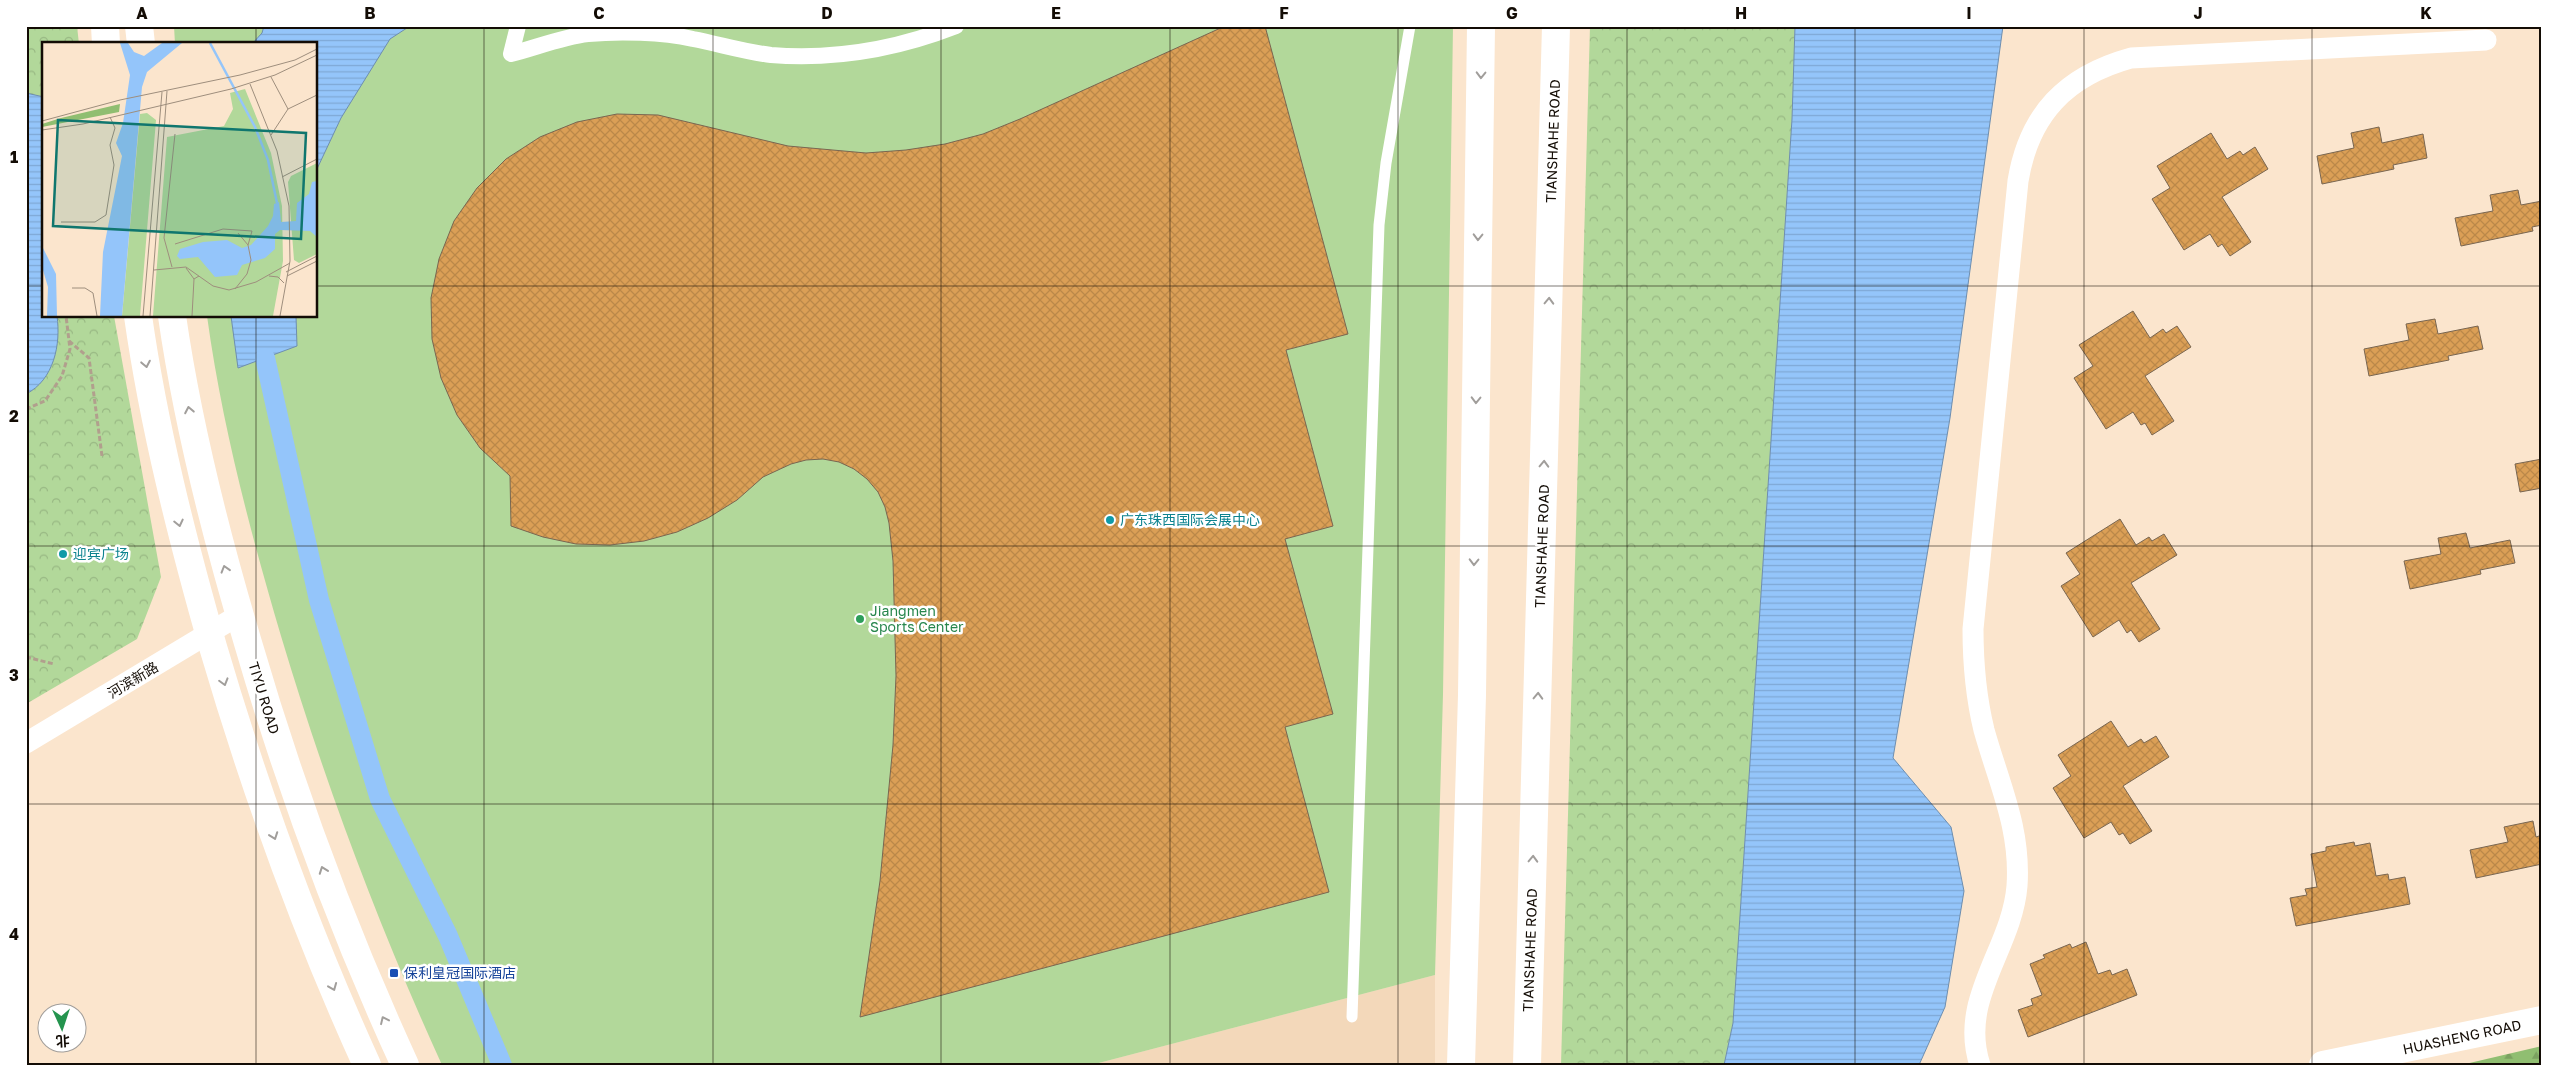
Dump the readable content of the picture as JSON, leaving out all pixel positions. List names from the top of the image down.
{
  "streets": {
    "main road": ["TIANSHAHE ROAD", "TIYU ROAD", "HUASHENG ROAD"],
    "street": ["河滨新路"]
  },
  "crossings": [
    ["河滨新路", "TIYU ROAD"]
  ],
  "places": {
    "other": ["广东珠西国际会展中心", "迎宾广场", "Jiangmen Sports Center"],
    "transit": ["保利皇冠国际酒店"]
  },
  "north": "bottom",
  "grid": {
    "columns": [
      "A",
      "B",
      "C",
      "D",
      "E",
      "F",
      "G",
      "H",
      "I",
      "J",
      "K"
    ],
    "rows": [
      "1",
      "2",
      "3",
      "4"
    ]
  }
}
